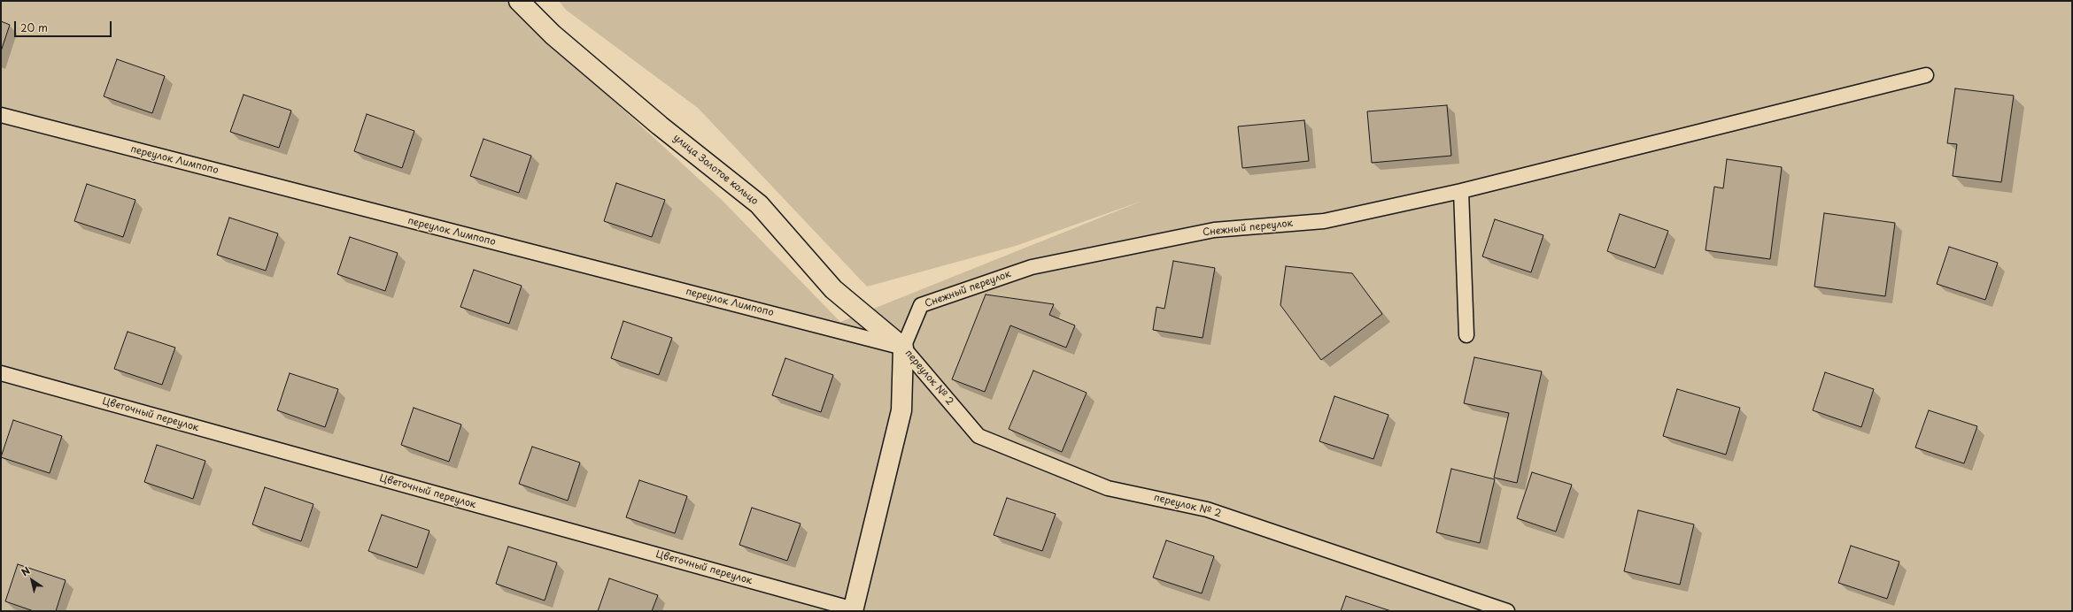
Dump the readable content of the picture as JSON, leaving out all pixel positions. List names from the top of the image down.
{
  "streets": {
    "street": ["улица Золотое кольцо"],
    "lane": [
      "переулок Лимпопо",
      "Снежный переулок",
      "переулок № 2",
      "Цветочный переулок"
    ]
  },
  "crossings": [
    ["переулок Лимпопо", "улица Золотое кольцо"],
    ["переулок Лимпопо", "Снежный переулок"],
    ["переулок Лимпопо", "переулок № 2"],
    ["улица Золотое кольцо", "Снежный переулок"],
    ["улица Золотое кольцо", "переулок № 2"],
    ["Снежный переулок", "переулок № 2"]
  ],
  "scale_bar": "20 m",
  "north": "top left"
}
